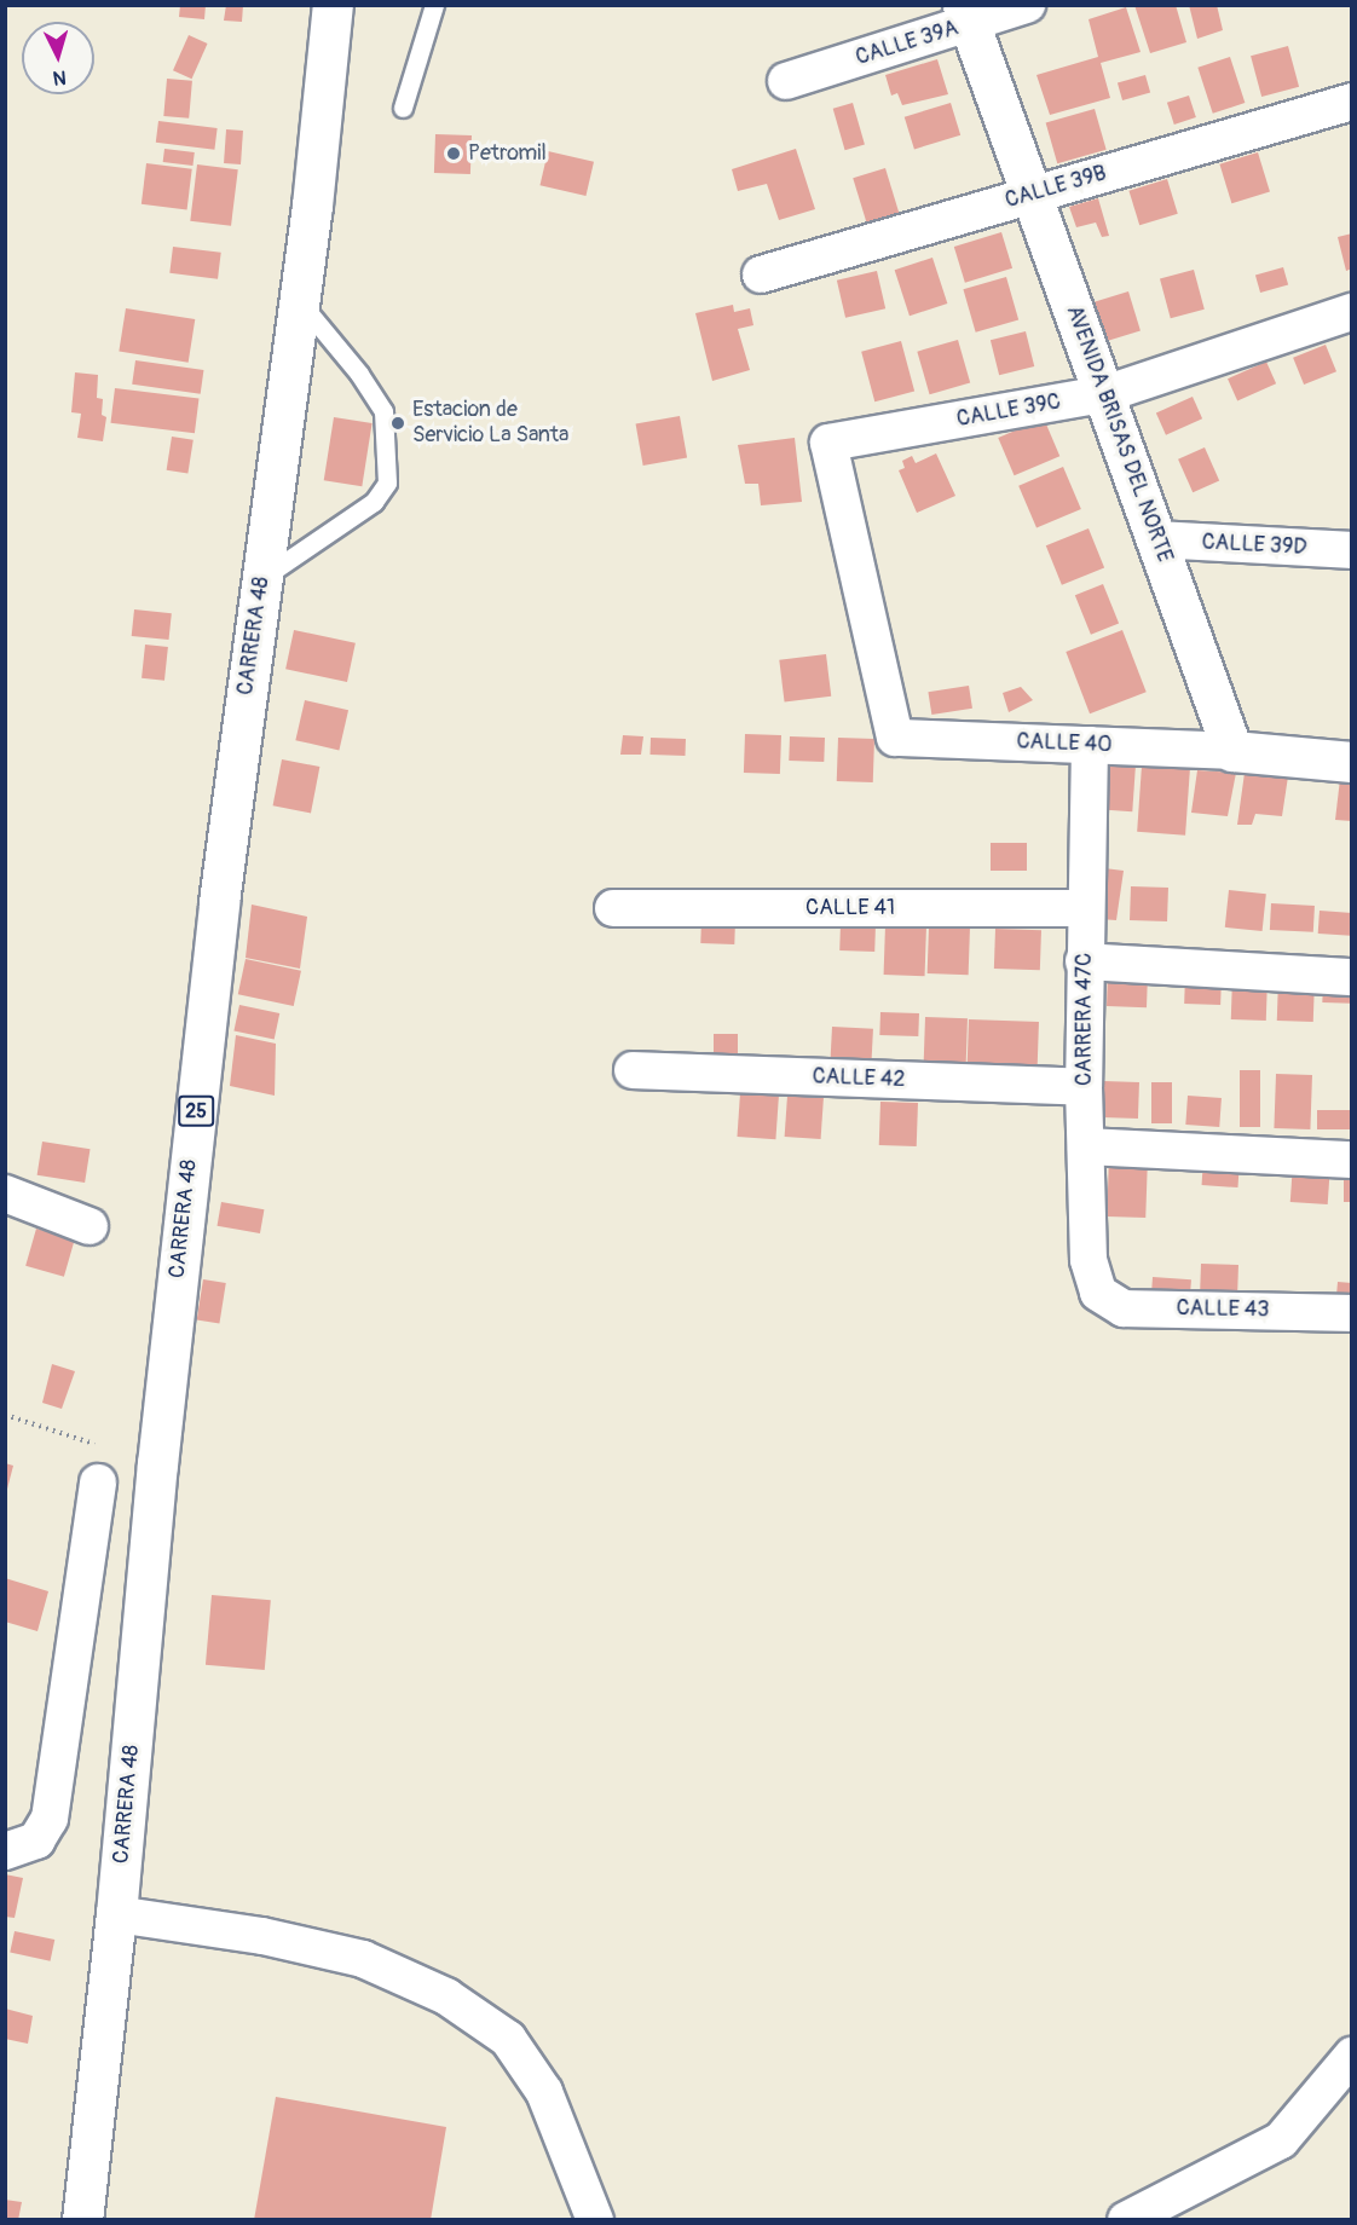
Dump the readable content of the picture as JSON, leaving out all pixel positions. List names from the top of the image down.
{
  "streets": {
    "main road": ["AVENIDA BRISAS DEL NORTE", "CARRERA 48", "25"],
    "street": [
      "CALLE 39A",
      "CALLE 39B",
      "CALLE 39C",
      "CALLE 39D",
      "CALLE 40",
      "CALLE 41",
      "CARRERA 47C",
      "CALLE 42",
      "CALLE 43"
    ]
  },
  "crossings": [
    ["CALLE 39A", "AVENIDA BRISAS DEL NORTE"],
    ["CALLE 39B", "AVENIDA BRISAS DEL NORTE"],
    ["CALLE 39C", "AVENIDA BRISAS DEL NORTE"],
    ["CALLE 39C", "CALLE 40"],
    ["AVENIDA BRISAS DEL NORTE", "CALLE 39D"],
    ["AVENIDA BRISAS DEL NORTE", "CALLE 40"],
    ["CALLE 40", "CARRERA 47C"],
    ["CALLE 41", "CARRERA 47C"],
    ["CARRERA 47C", "CALLE 42"],
    ["CARRERA 47C", "CALLE 43"]
  ],
  "places": ["Petromil", "Estacion de Servicio La Santa"],
  "north": "bottom"
}
